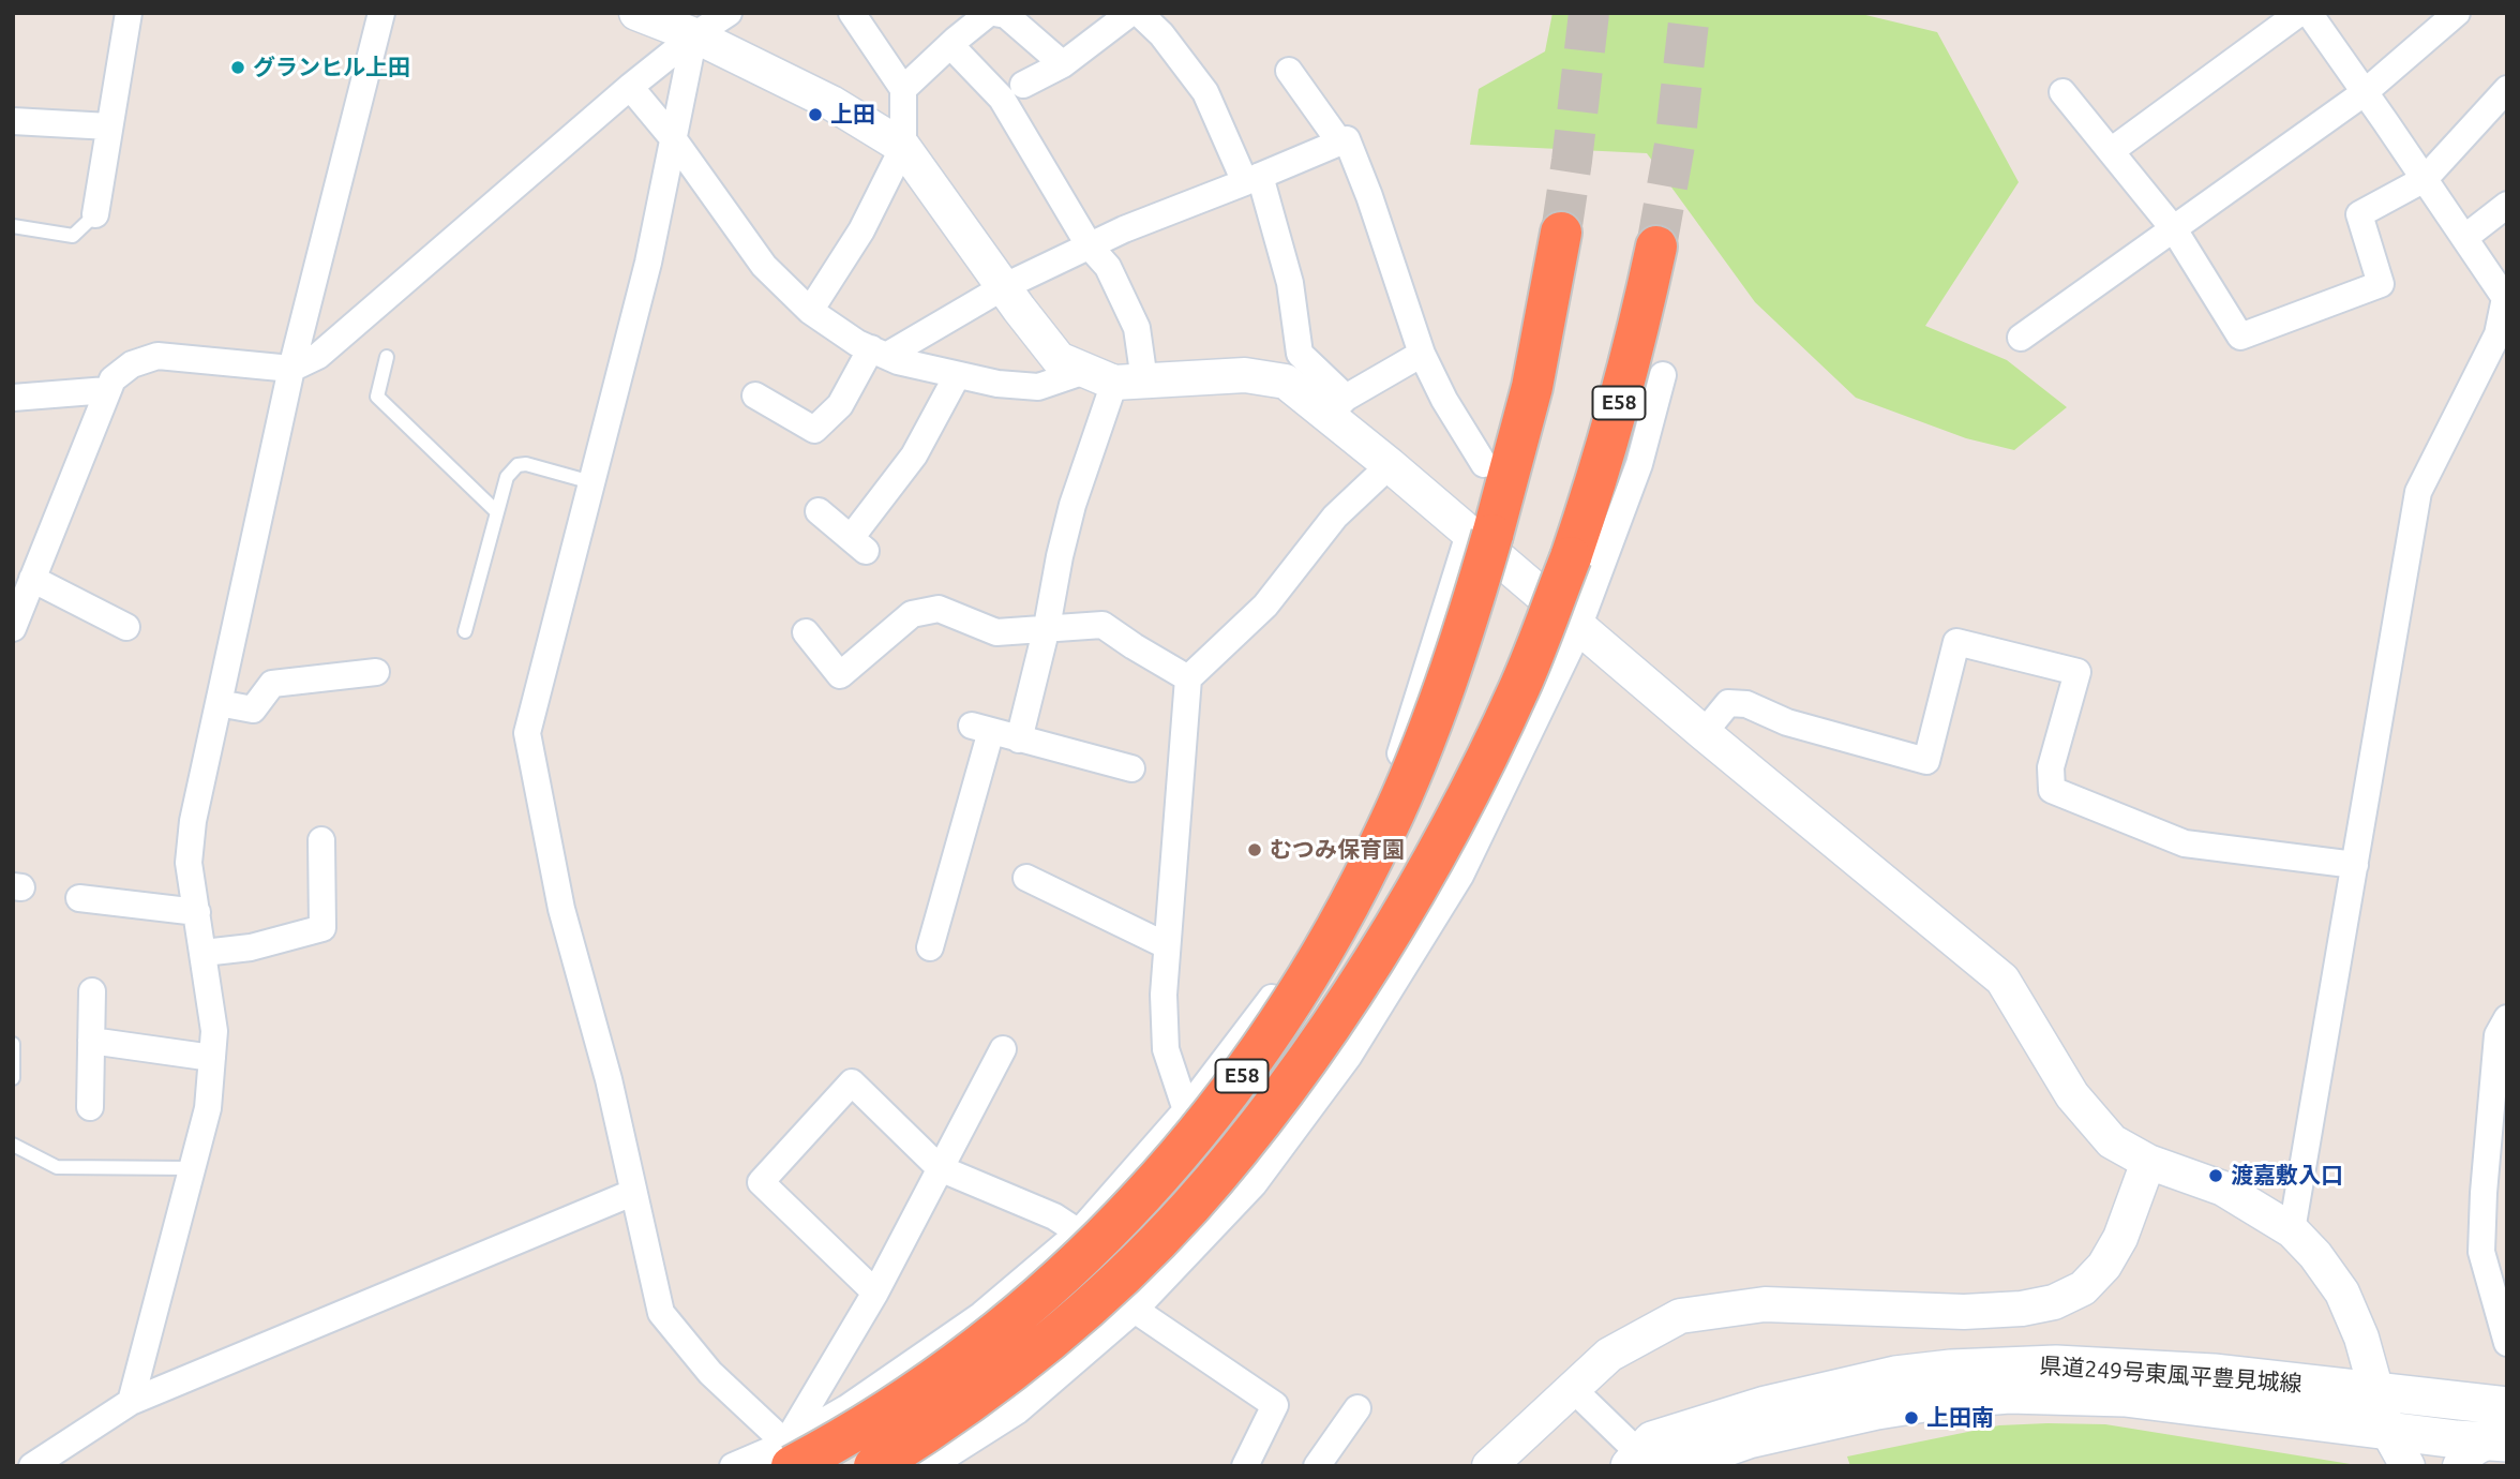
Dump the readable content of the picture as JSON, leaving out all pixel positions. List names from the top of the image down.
{
  "streets": {
    "highway": ["E58"],
    "main road": ["県道249号東風平豊見城線"]
  },
  "places": [
    "グランヒル上田",
    "上田",
    "むつみ保育園",
    "渡嘉敷入口",
    "上田南"
  ]
}
